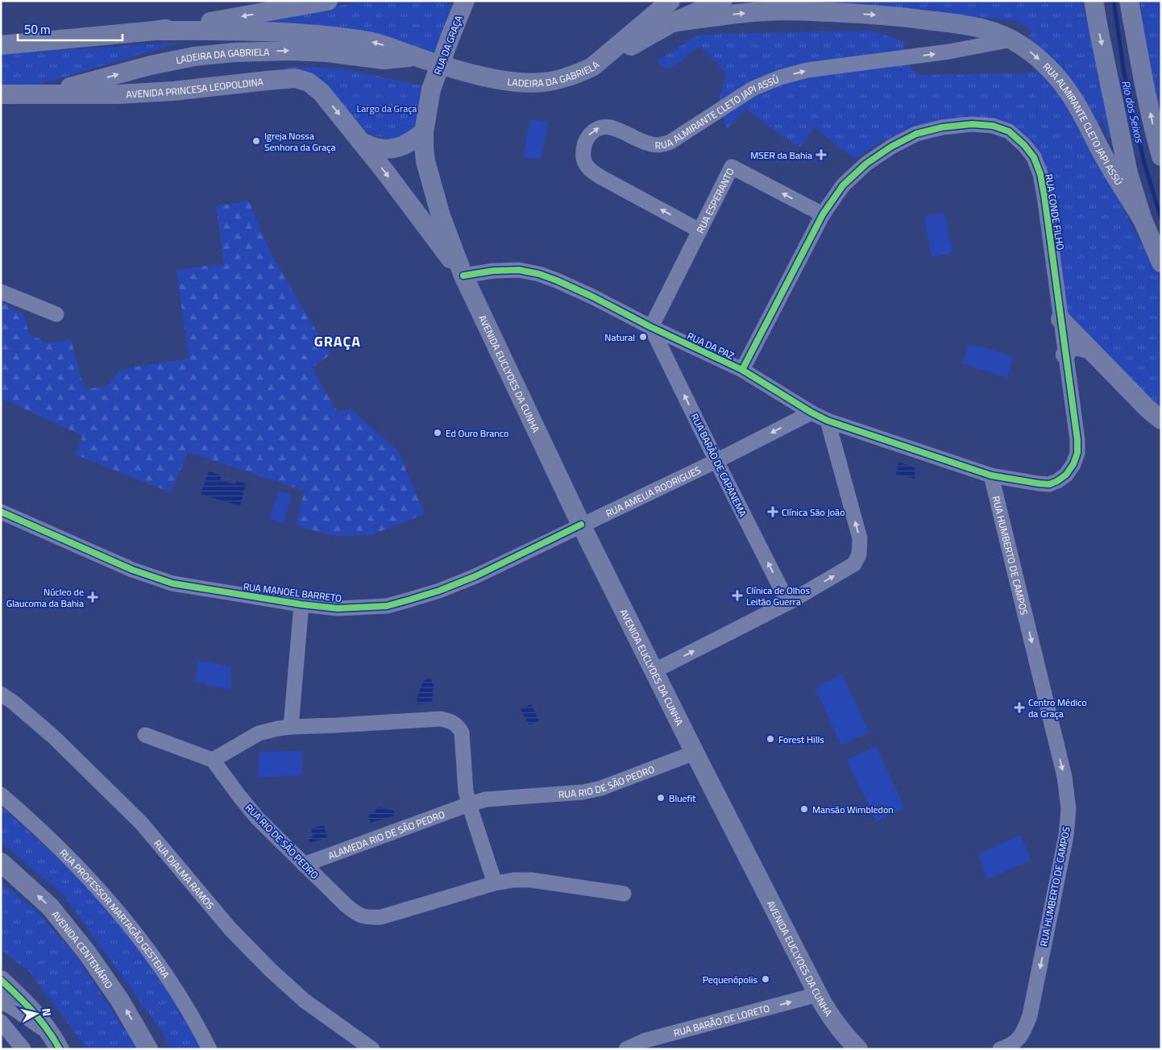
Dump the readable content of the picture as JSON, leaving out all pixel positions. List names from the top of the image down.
{
  "streets": {
    "main road": [
      "RUA DA GRAÇA",
      "LADEIRA DA GABRIELA",
      "AVENIDA PRINCESA LEOPOLDINA",
      "RUA ALMIRANTE CLETO JAPI ASSÚ",
      "AVENIDA EUCLYDES DA CUNHA",
      "AVENIDA CENTENÁRIO"
    ],
    "street": [
      "RUA ESPERANTO",
      "RUA CONDE FILHO",
      "RUA DA PAZ",
      "RUA BARÃO DE CAPANEMA",
      "RUA AMELIA RODRIGUES",
      "RUA HUMBERTO DE CAMPOS",
      "RUA MANOEL BARRETO",
      "RUA RIO DE SÃO PEDRO",
      "ALAMEDA RIO DE SÃO PEDRO",
      "RUA DJALMA RAMOS",
      "RUA PROFESSOR MARTAGÃO GESTEIRA",
      "RUA BARÃO DE LORETO"
    ]
  },
  "crossings": [
    ["LADEIRA DA GABRIELA", "AVENIDA PRINCESA LEOPOLDINA"],
    ["RUA ALMIRANTE CLETO JAPI ASSÚ", "RUA ESPERANTO"],
    ["RUA ESPERANTO", "RUA CONDE FILHO"],
    ["RUA ESPERANTO", "RUA DA PAZ"],
    ["RUA ESPERANTO", "RUA BARÃO DE CAPANEMA"],
    ["RUA CONDE FILHO", "RUA DA PAZ"],
    ["RUA CONDE FILHO", "RUA HUMBERTO DE CAMPOS"],
    ["RUA DA PAZ", "AVENIDA EUCLYDES DA CUNHA"],
    ["RUA DA PAZ", "RUA BARÃO DE CAPANEMA"],
    ["RUA DA PAZ", "RUA AMELIA RODRIGUES"],
    ["RUA DA PAZ", "RUA HUMBERTO DE CAMPOS"],
    ["AVENIDA EUCLYDES DA CUNHA", "RUA AMELIA RODRIGUES"],
    ["AVENIDA EUCLYDES DA CUNHA", "RUA MANOEL BARRETO"],
    ["AVENIDA EUCLYDES DA CUNHA", "RUA RIO DE SÃO PEDRO"],
    ["AVENIDA EUCLYDES DA CUNHA", "RUA BARÃO DE LORETO"],
    ["RUA BARÃO DE CAPANEMA", "RUA AMELIA RODRIGUES"],
    ["RUA AMELIA RODRIGUES", "RUA MANOEL BARRETO"],
    ["RUA RIO DE SÃO PEDRO", "ALAMEDA RIO DE SÃO PEDRO"]
  ],
  "one_way": [
    "RUA BARÃO DE CAPANEMA",
    "RUA AMELIA RODRIGUES",
    "RUA HUMBERTO DE CAMPOS",
    "RUA BARÃO DE LORETO"
  ],
  "districts": ["GRAÇA"],
  "water": ["Rio dos Seixos"],
  "parks": ["Largo da Graça"],
  "places": {
    "other": [
      "Igreja Nossa Senhora da Graça",
      "Natural",
      "Ed Ouro Branco",
      "Forest Hills",
      "Bluefit",
      "Mansão Wimbledon",
      "Pequenópolis"
    ],
    "health": [
      "MSER da Bahia",
      "Clínica São João",
      "Clínica de Olhos Leitão Guerra",
      "Núcleo de Glaucoma da Bahia",
      "Centro Médico da Graça"
    ]
  },
  "scale_bar": "50 m",
  "north": "right"
}
